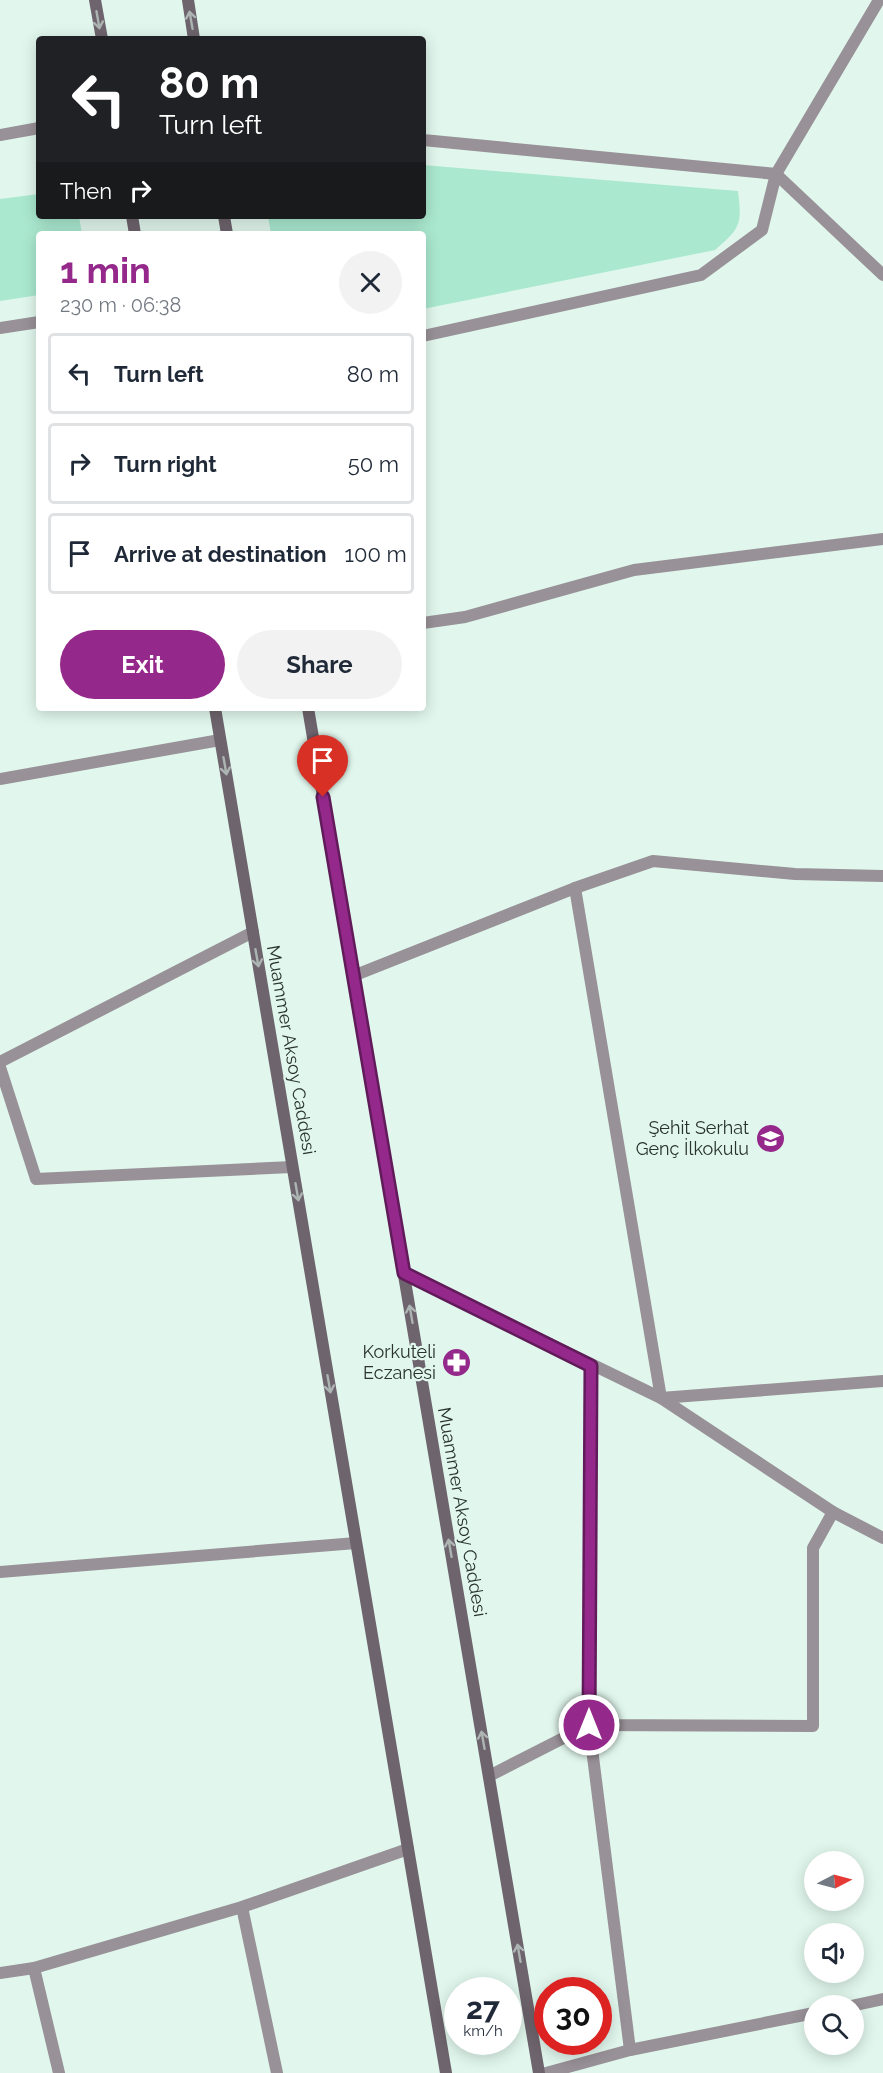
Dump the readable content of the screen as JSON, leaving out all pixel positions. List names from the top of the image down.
{
  "streets": {
    "main road": ["Muammer Aksoy Caddesi"]
  },
  "places": {
    "school or university": ["Şehit Serhat Genç İlkokulu"],
    "pharmacy": ["Korkuteli Eczanesi"]
  },
  "north": "right",
  "page": {
    "turn": ["80 m", "Turn left"],
    "then": "Then",
    "heading": ["1 min", "230 m · 06:38"],
    "list": [
      {
        "name": "Turn left",
        "value": "80 m"
      },
      {
        "name": "Turn right",
        "value": "50 m"
      },
      {
        "name": "Arrive at destination",
        "value": "100 m"
      }
    ],
    "buttons": ["Exit", "Share"],
    "speed": "27 km/h",
    "limit": "30"
  }
}
